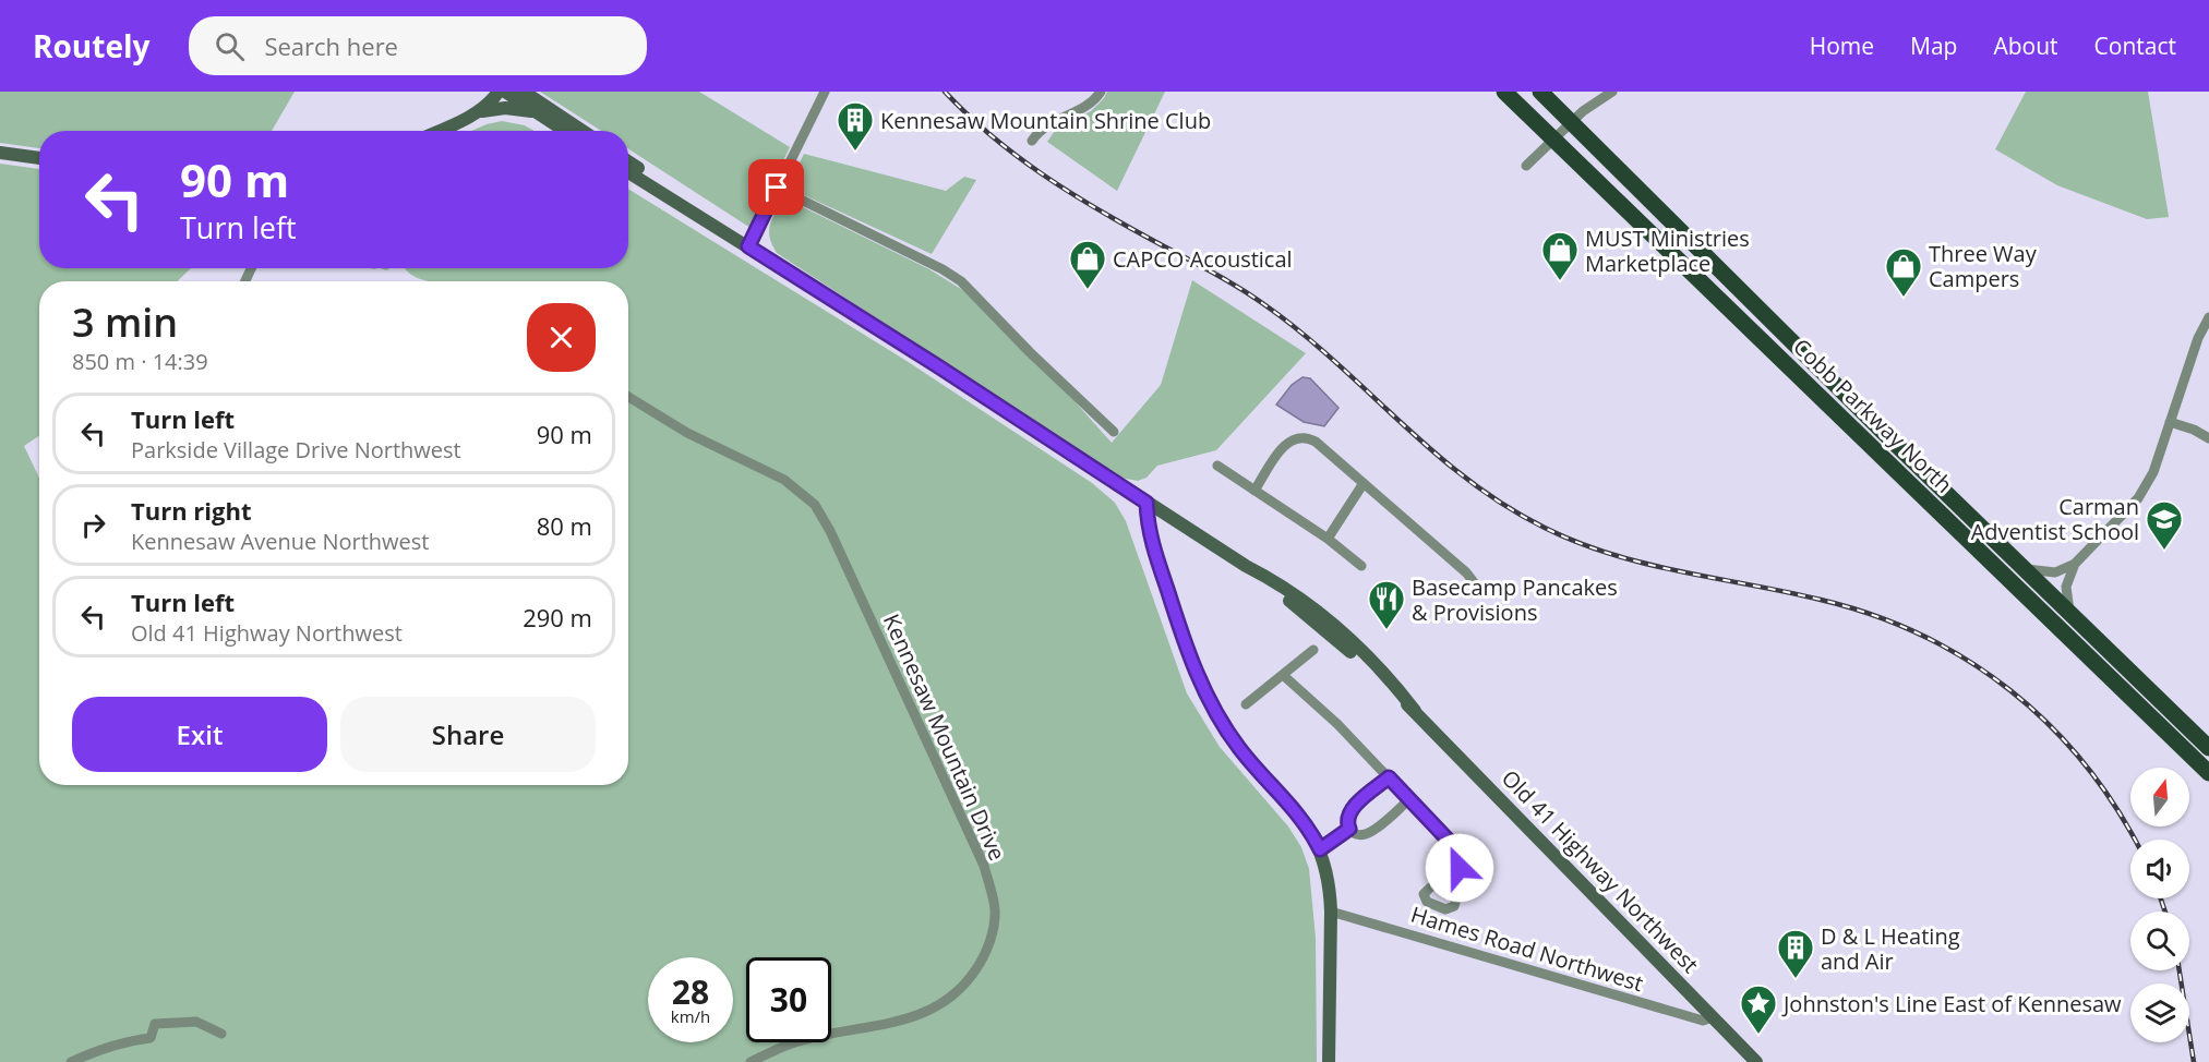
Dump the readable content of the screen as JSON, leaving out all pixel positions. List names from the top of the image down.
{
  "streets": {
    "main road": ["Cobb Parkway North"],
    "street": ["Kennesaw Mountain Drive", "Old 41 Highway Northwest", "Hames Road Northwest"]
  },
  "crossings": [
    ["Old 41 Highway Northwest", "Hames Road Northwest"]
  ],
  "places": {
    "building": ["Kennesaw Mountain Shrine Club", "D & L Heating and Air"],
    "shop": ["MUST Ministries Marketplace", "CAPCO Acoustical", "Three Way Campers"],
    "school or university": ["Carman Adventist School"],
    "restaurant": ["Basecamp Pancakes & Provisions"],
    "place": ["Johnston's Line East of Kennesaw"]
  },
  "north": "top",
  "page": {
    "header": "Routely",
    "search": "Search here",
    "nav": [
      "Home",
      "Map",
      "About",
      "Contact"
    ],
    "turn": ["90 m", "Turn left"],
    "heading": ["3 min", "850 m · 14:39"],
    "list": [
      {
        "name": "Turn left",
        "note": "Parkside Village Drive Northwest",
        "value": "90 m"
      },
      {
        "name": "Turn right",
        "note": "Kennesaw Avenue Northwest",
        "value": "80 m"
      },
      {
        "name": "Turn left",
        "note": "Old 41 Highway Northwest",
        "value": "290 m"
      }
    ],
    "buttons": ["Exit", "Share"],
    "speed": "28 km/h",
    "limit": "30"
  }
}
